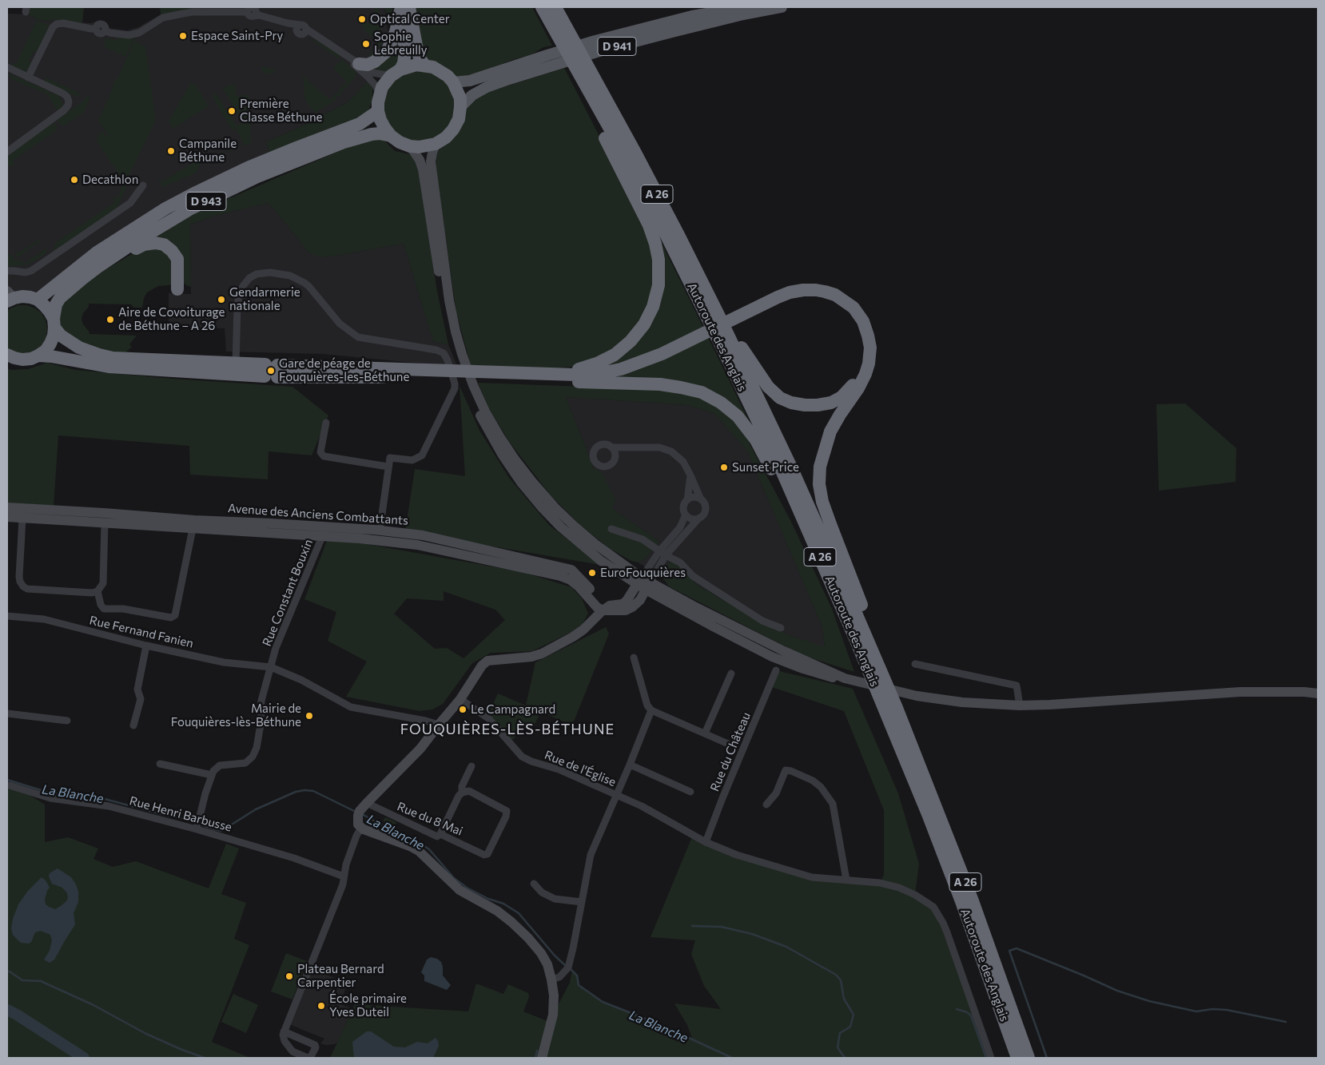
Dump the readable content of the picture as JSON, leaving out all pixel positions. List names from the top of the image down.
{
  "streets": {
    "highway": ["A 26", "D 943", "Autoroute des Anglais"],
    "main road": ["D 941"],
    "street": [
      "Avenue des Anciens Combattants",
      "Rue Constant Bouxin",
      "Rue Fernand Fanien",
      "Rue du Château",
      "Rue de l'Église",
      "Rue Henri Barbusse",
      "Rue du 8 Mai"
    ]
  },
  "crossings": [
    ["D 941", "D 943"],
    ["Avenue des Anciens Combattants", "Rue Constant Bouxin"],
    ["Rue Constant Bouxin", "Rue Fernand Fanien"],
    ["Rue du Château", "Rue de l'Église"]
  ],
  "districts": ["FOUQUIÈRES-LÈS-BÉTHUNE"],
  "water": ["La Blanche"],
  "places": [
    "Optical Center",
    "Espace Saint-Pry",
    "Sophie Lebreuilly",
    "Première Classe Béthune",
    "Campanile Béthune",
    "Decathlon",
    "Gendarmerie nationale",
    "Aire de Covoiturage de Béthune − A 26",
    "Gare de péage de Fouquières-les-Béthune",
    "Sunset Price",
    "EuroFouquières",
    "Le Campagnard",
    "Mairie de Fouquières-lès-Béthune",
    "Plateau Bernard Carpentier",
    "École primaire Yves Duteil"
  ]
}
